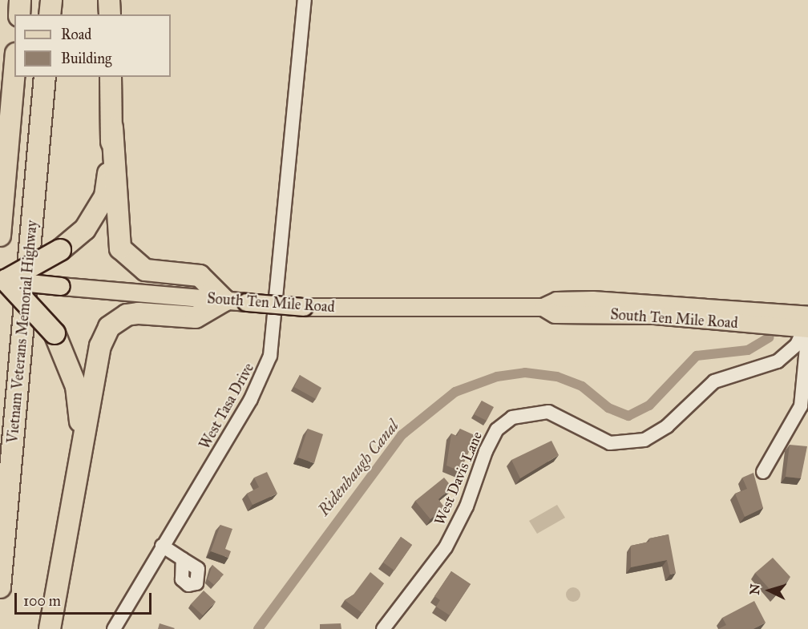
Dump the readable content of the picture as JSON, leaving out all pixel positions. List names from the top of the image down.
{
  "streets": {
    "highway": ["Vietnam Veterans Memorial Highway"],
    "main road": ["South Ten Mile Road"],
    "street": ["West Tasa Drive", "West Davis Lane"]
  },
  "crossings": [
    ["South Ten Mile Road", "West Davis Lane"]
  ],
  "water": ["Ridenbaugh Canal"],
  "legend": ["Road", "Building"],
  "scale_bar": "100 m",
  "north": "left"
}
